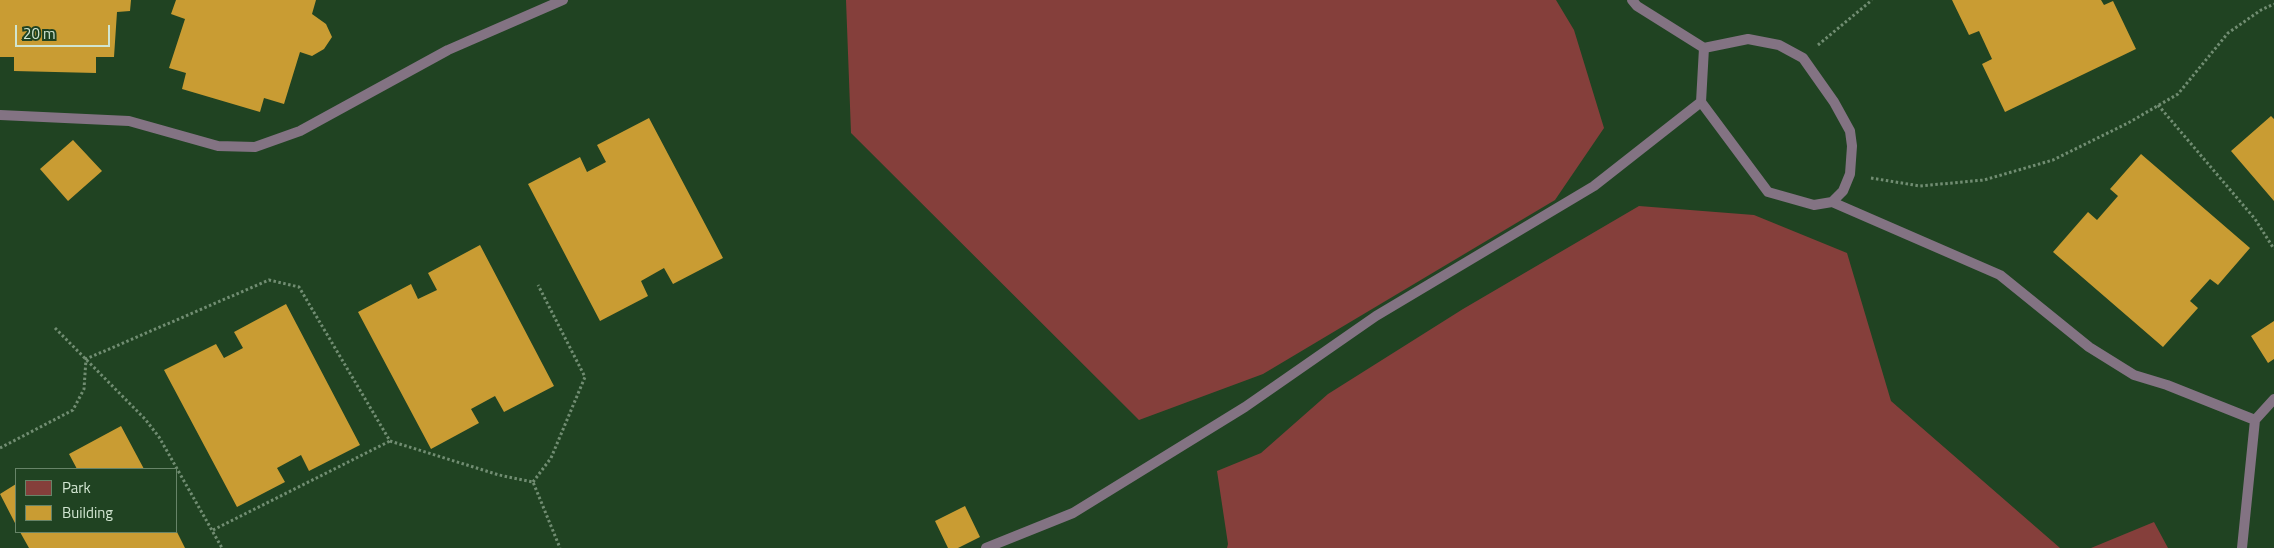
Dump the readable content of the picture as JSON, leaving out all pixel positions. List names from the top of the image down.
{
  "legend": ["Park", "Building"],
  "scale_bar": "20 m"
}
